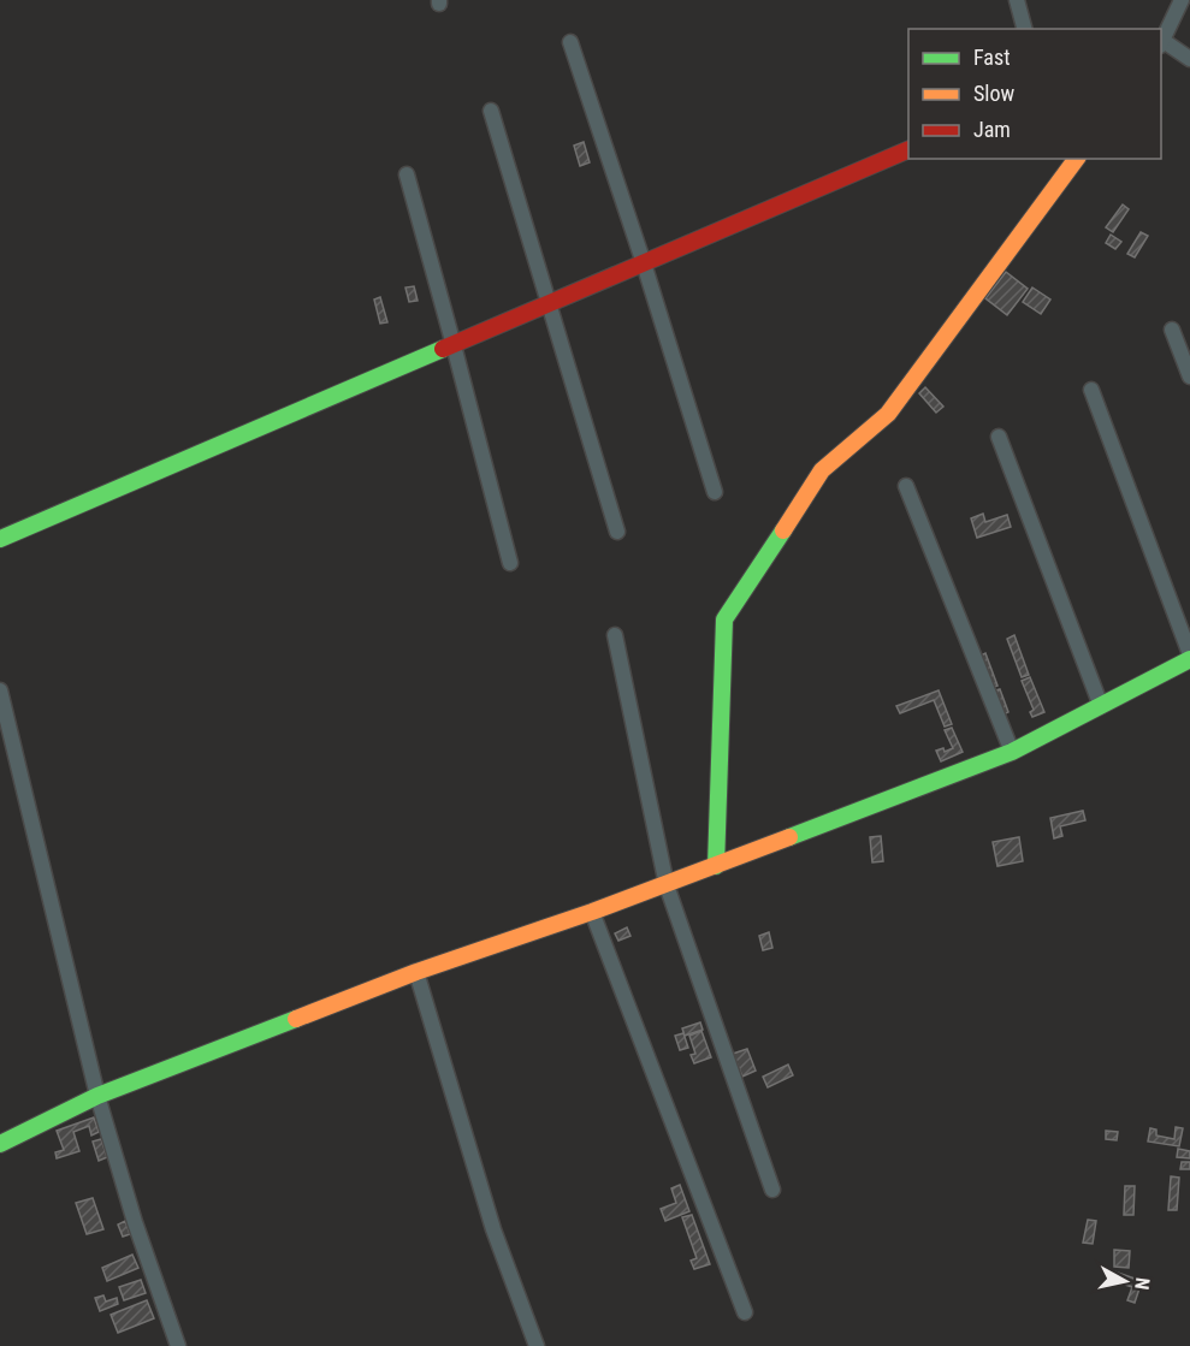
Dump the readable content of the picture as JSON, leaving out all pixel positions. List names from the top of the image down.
{
  "legend": ["Fast", "Slow", "Jam"],
  "north": "right"
}
